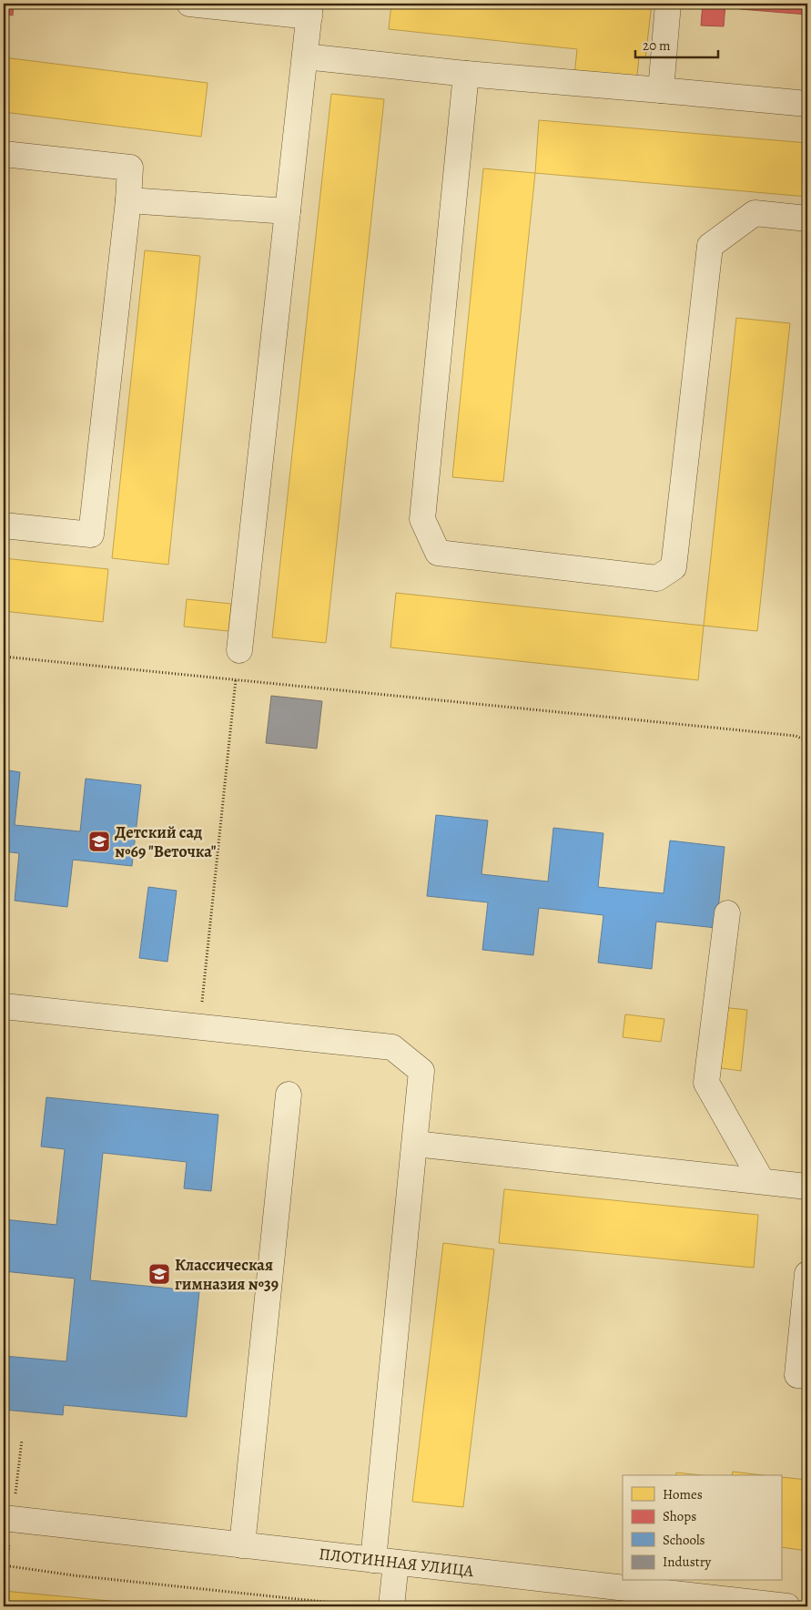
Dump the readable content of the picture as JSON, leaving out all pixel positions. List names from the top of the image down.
{
  "streets": {
    "street": ["ПЛОТИННАЯ УЛИЦА"]
  },
  "places": {
    "school or university": ["Детский сад №69 \"Веточка\"", "Классическая гимназия №39"]
  },
  "legend": [
    "Homes",
    "Shops",
    "Schools",
    "Industry"
  ],
  "scale_bar": "20 m"
}
